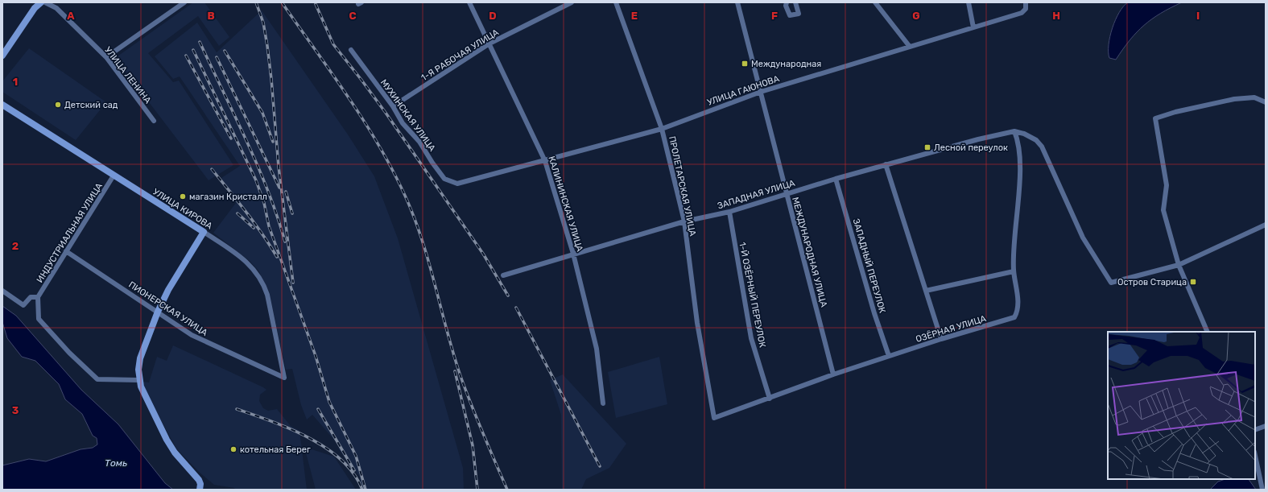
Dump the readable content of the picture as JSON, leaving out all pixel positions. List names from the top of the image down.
{
  "streets": {
    "main road": ["УЛИЦА КИРОВА"],
    "street": [
      "1-Я РАБОЧАЯ УЛИЦА",
      "УЛИЦА ЛЕНИНА",
      "УЛИЦА ГАЮНОВА",
      "МУХИНСКАЯ УЛИЦА",
      "ПРОЛЕТАРСКАЯ УЛИЦА",
      "ЗАПАДНАЯ УЛИЦА",
      "КАЛИНИНСКАЯ УЛИЦА",
      "ИНДУСТРИАЛЬНАЯ УЛИЦА",
      "МЕЖДУНАРОДНАЯ УЛИЦА",
      "ЗАПАДНЫЙ ПЕРЕУЛОК",
      "1-Й ОЗЁРНЫЙ ПЕРЕУЛОК",
      "ПИОНЕРСКАЯ УЛИЦА",
      "ОЗЁРНАЯ УЛИЦА"
    ]
  },
  "crossings": [
    ["1-Я РАБОЧАЯ УЛИЦА", "МУХИНСКАЯ УЛИЦА"],
    ["1-Я РАБОЧАЯ УЛИЦА", "КАЛИНИНСКАЯ УЛИЦА"],
    ["УЛИЦА ГАЮНОВА", "МУХИНСКАЯ УЛИЦА"],
    ["УЛИЦА ГАЮНОВА", "ПРОЛЕТАРСКАЯ УЛИЦА"],
    ["УЛИЦА ГАЮНОВА", "КАЛИНИНСКАЯ УЛИЦА"],
    ["УЛИЦА ГАЮНОВА", "МЕЖДУНАРОДНАЯ УЛИЦА"],
    ["ПРОЛЕТАРСКАЯ УЛИЦА", "ЗАПАДНАЯ УЛИЦА"],
    ["ПРОЛЕТАРСКАЯ УЛИЦА", "ОЗЁРНАЯ УЛИЦА"],
    ["ЗАПАДНАЯ УЛИЦА", "КАЛИНИНСКАЯ УЛИЦА"],
    ["ЗАПАДНАЯ УЛИЦА", "МЕЖДУНАРОДНАЯ УЛИЦА"],
    ["ЗАПАДНАЯ УЛИЦА", "ЗАПАДНЫЙ ПЕРЕУЛОК"],
    ["ЗАПАДНАЯ УЛИЦА", "1-Й ОЗЁРНЫЙ ПЕРЕУЛОК"],
    ["ЗАПАДНАЯ УЛИЦА", "ОЗЁРНАЯ УЛИЦА"],
    ["УЛИЦА КИРОВА", "ИНДУСТРИАЛЬНАЯ УЛИЦА"],
    ["УЛИЦА КИРОВА", "ПИОНЕРСКАЯ УЛИЦА"],
    ["ИНДУСТРИАЛЬНАЯ УЛИЦА", "ПИОНЕРСКАЯ УЛИЦА"],
    ["МЕЖДУНАРОДНАЯ УЛИЦА", "ОЗЁРНАЯ УЛИЦА"],
    ["ЗАПАДНЫЙ ПЕРЕУЛОК", "ОЗЁРНАЯ УЛИЦА"],
    ["1-Й ОЗЁРНЫЙ ПЕРЕУЛОК", "ОЗЁРНАЯ УЛИЦА"]
  ],
  "water": ["Томь"],
  "places": {
    "transit": ["Международная", "Лесной переулок", "Остров Старица"],
    "other": ["Детский сад", "магазин Кристалл", "котельная Берег"]
  },
  "grid": {
    "columns": [
      "A",
      "B",
      "C",
      "D",
      "E",
      "F",
      "G",
      "H",
      "I"
    ],
    "rows": ["1", "2", "3"]
  }
}
